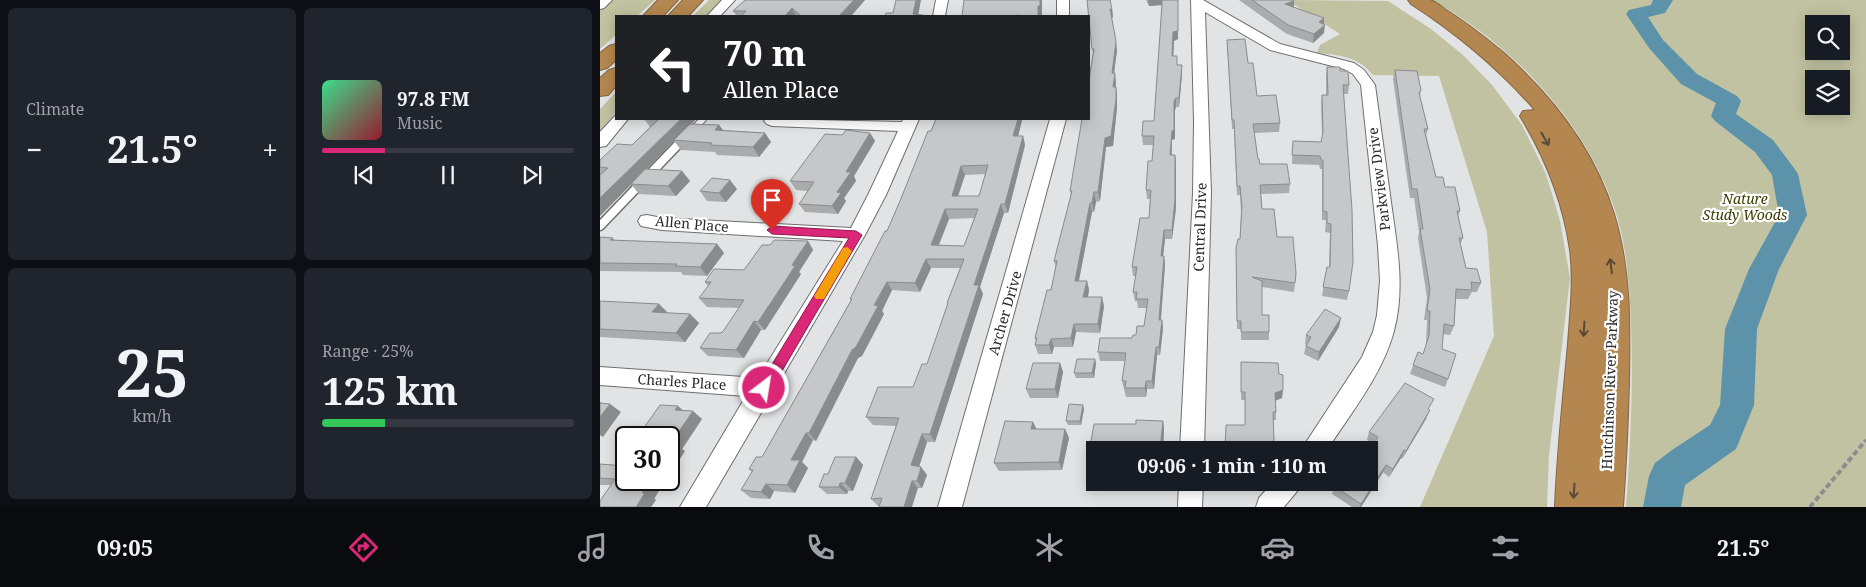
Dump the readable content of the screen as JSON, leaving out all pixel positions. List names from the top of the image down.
{
  "streets": {
    "highway": ["Hutchinson River Parkway"],
    "street": [
      "Parkview Drive",
      "Allen Place",
      "Central Drive",
      "Archer Drive",
      "Charles Place"
    ]
  },
  "crossings": [
    ["Parkview Drive", "Central Drive"]
  ],
  "parks": ["Nature Study Woods"],
  "page": {
    "tile": [
      "Climate",
      ["25", "km/h"],
      ["Range · 25%", "125 km"]
    ],
    "turn": ["70 m", "Allen Place"],
    "song": ["97.8 FM", "Music"],
    "heat": ["−", "21.5°", "+"],
    "limit": "30",
    "trip": "09:06 · 1 min · 110 m",
    "tabs": ["09:05", "21.5°"]
  }
}
